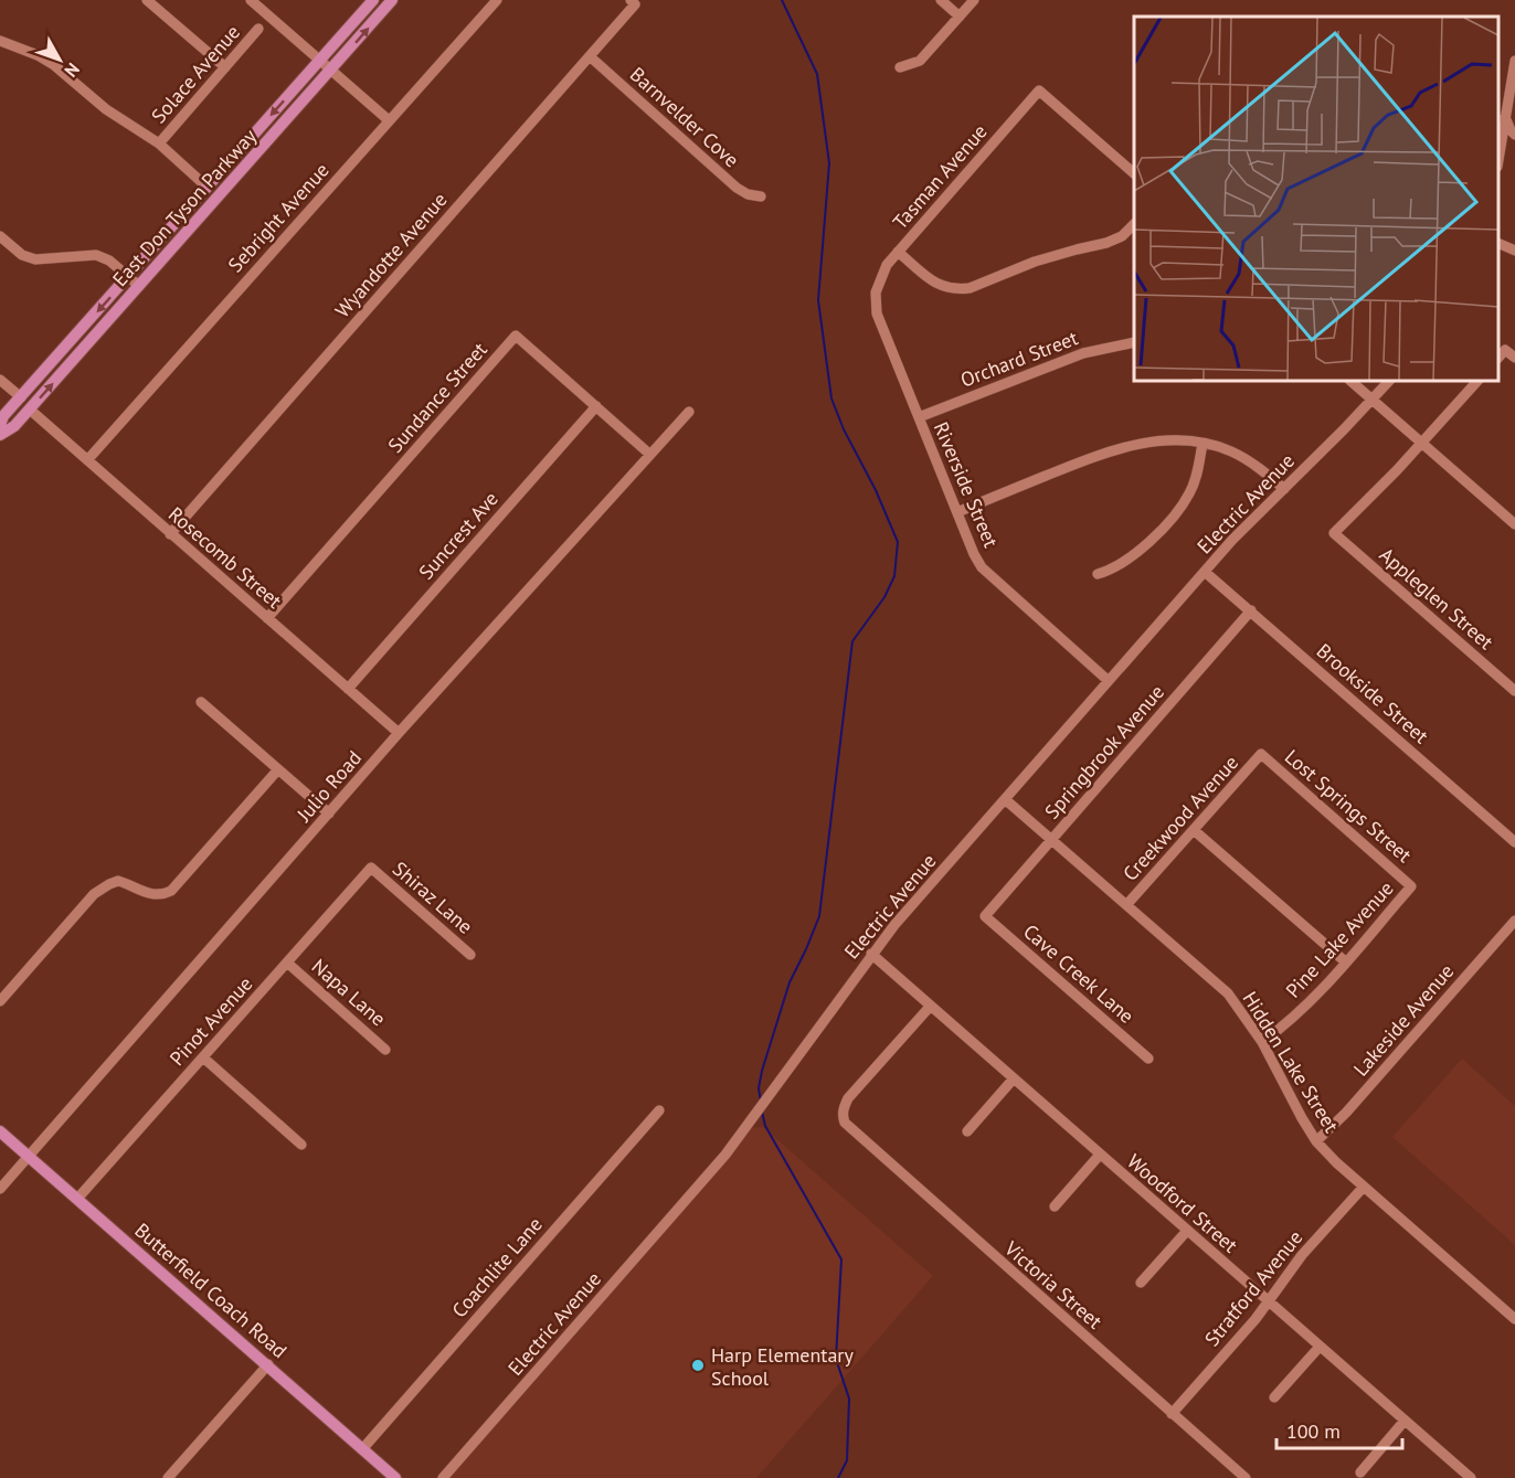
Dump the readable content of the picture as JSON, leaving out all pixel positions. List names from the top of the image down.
{
  "streets": {
    "main road": ["East Don Tyson Parkway", "Butterfield Coach Road"],
    "street": [
      "Solace Avenue",
      "Barnvelder Cove",
      "Tasman Avenue",
      "Sebright Avenue",
      "Wyandotte Avenue",
      "Orchard Street",
      "Sundance Street",
      "Riverside Street",
      "Electric Avenue",
      "Suncrest Ave",
      "Rosecomb Street",
      "Appleglen Street",
      "Brookside Street",
      "Springbrook Avenue",
      "Julio Road",
      "Lost Springs Street",
      "Creekwood Avenue",
      "Shiraz Lane",
      "Pine Lake Avenue",
      "Cave Creek Lane",
      "Napa Lane",
      "Lakeside Avenue",
      "Pinot Avenue",
      "Hidden Lake Street",
      "Woodford Street",
      "Coachlite Lane",
      "Victoria Street",
      "Stratford Avenue"
    ]
  },
  "crossings": [
    ["Barnvelder Cove", "Wyandotte Avenue"],
    ["Tasman Avenue", "Riverside Street"],
    ["East Don Tyson Parkway", "Rosecomb Street"],
    ["Sebright Avenue", "Rosecomb Street"],
    ["Wyandotte Avenue", "Rosecomb Street"],
    ["Orchard Street", "Riverside Street"],
    ["Sundance Street", "Suncrest Ave"],
    ["Sundance Street", "Rosecomb Street"],
    ["Sundance Street", "Julio Road"],
    ["Riverside Street", "Electric Avenue"],
    ["Electric Avenue", "Brookside Street"],
    ["Electric Avenue", "Hidden Lake Street"],
    ["Electric Avenue", "Woodford Street"],
    ["Suncrest Ave", "Rosecomb Street"],
    ["Rosecomb Street", "Julio Road"],
    ["Brookside Street", "Springbrook Avenue"],
    ["Springbrook Avenue", "Cave Creek Lane"],
    ["Springbrook Avenue", "Hidden Lake Street"],
    ["Julio Road", "Butterfield Coach Road"],
    ["Lost Springs Street", "Creekwood Avenue"],
    ["Lost Springs Street", "Pine Lake Avenue"],
    ["Creekwood Avenue", "Hidden Lake Street"],
    ["Shiraz Lane", "Pinot Avenue"],
    ["Pine Lake Avenue", "Hidden Lake Street"],
    ["Napa Lane", "Pinot Avenue"],
    ["Lakeside Avenue", "Hidden Lake Street"],
    ["Pinot Avenue", "Butterfield Coach Road"],
    ["Hidden Lake Street", "Stratford Avenue"],
    ["Woodford Street", "Victoria Street"],
    ["Woodford Street", "Stratford Avenue"],
    ["Coachlite Lane", "Butterfield Coach Road"],
    ["Victoria Street", "Stratford Avenue"]
  ],
  "places": ["Harp Elementary School"],
  "scale_bar": "100 m",
  "north": "bottom right"
}
